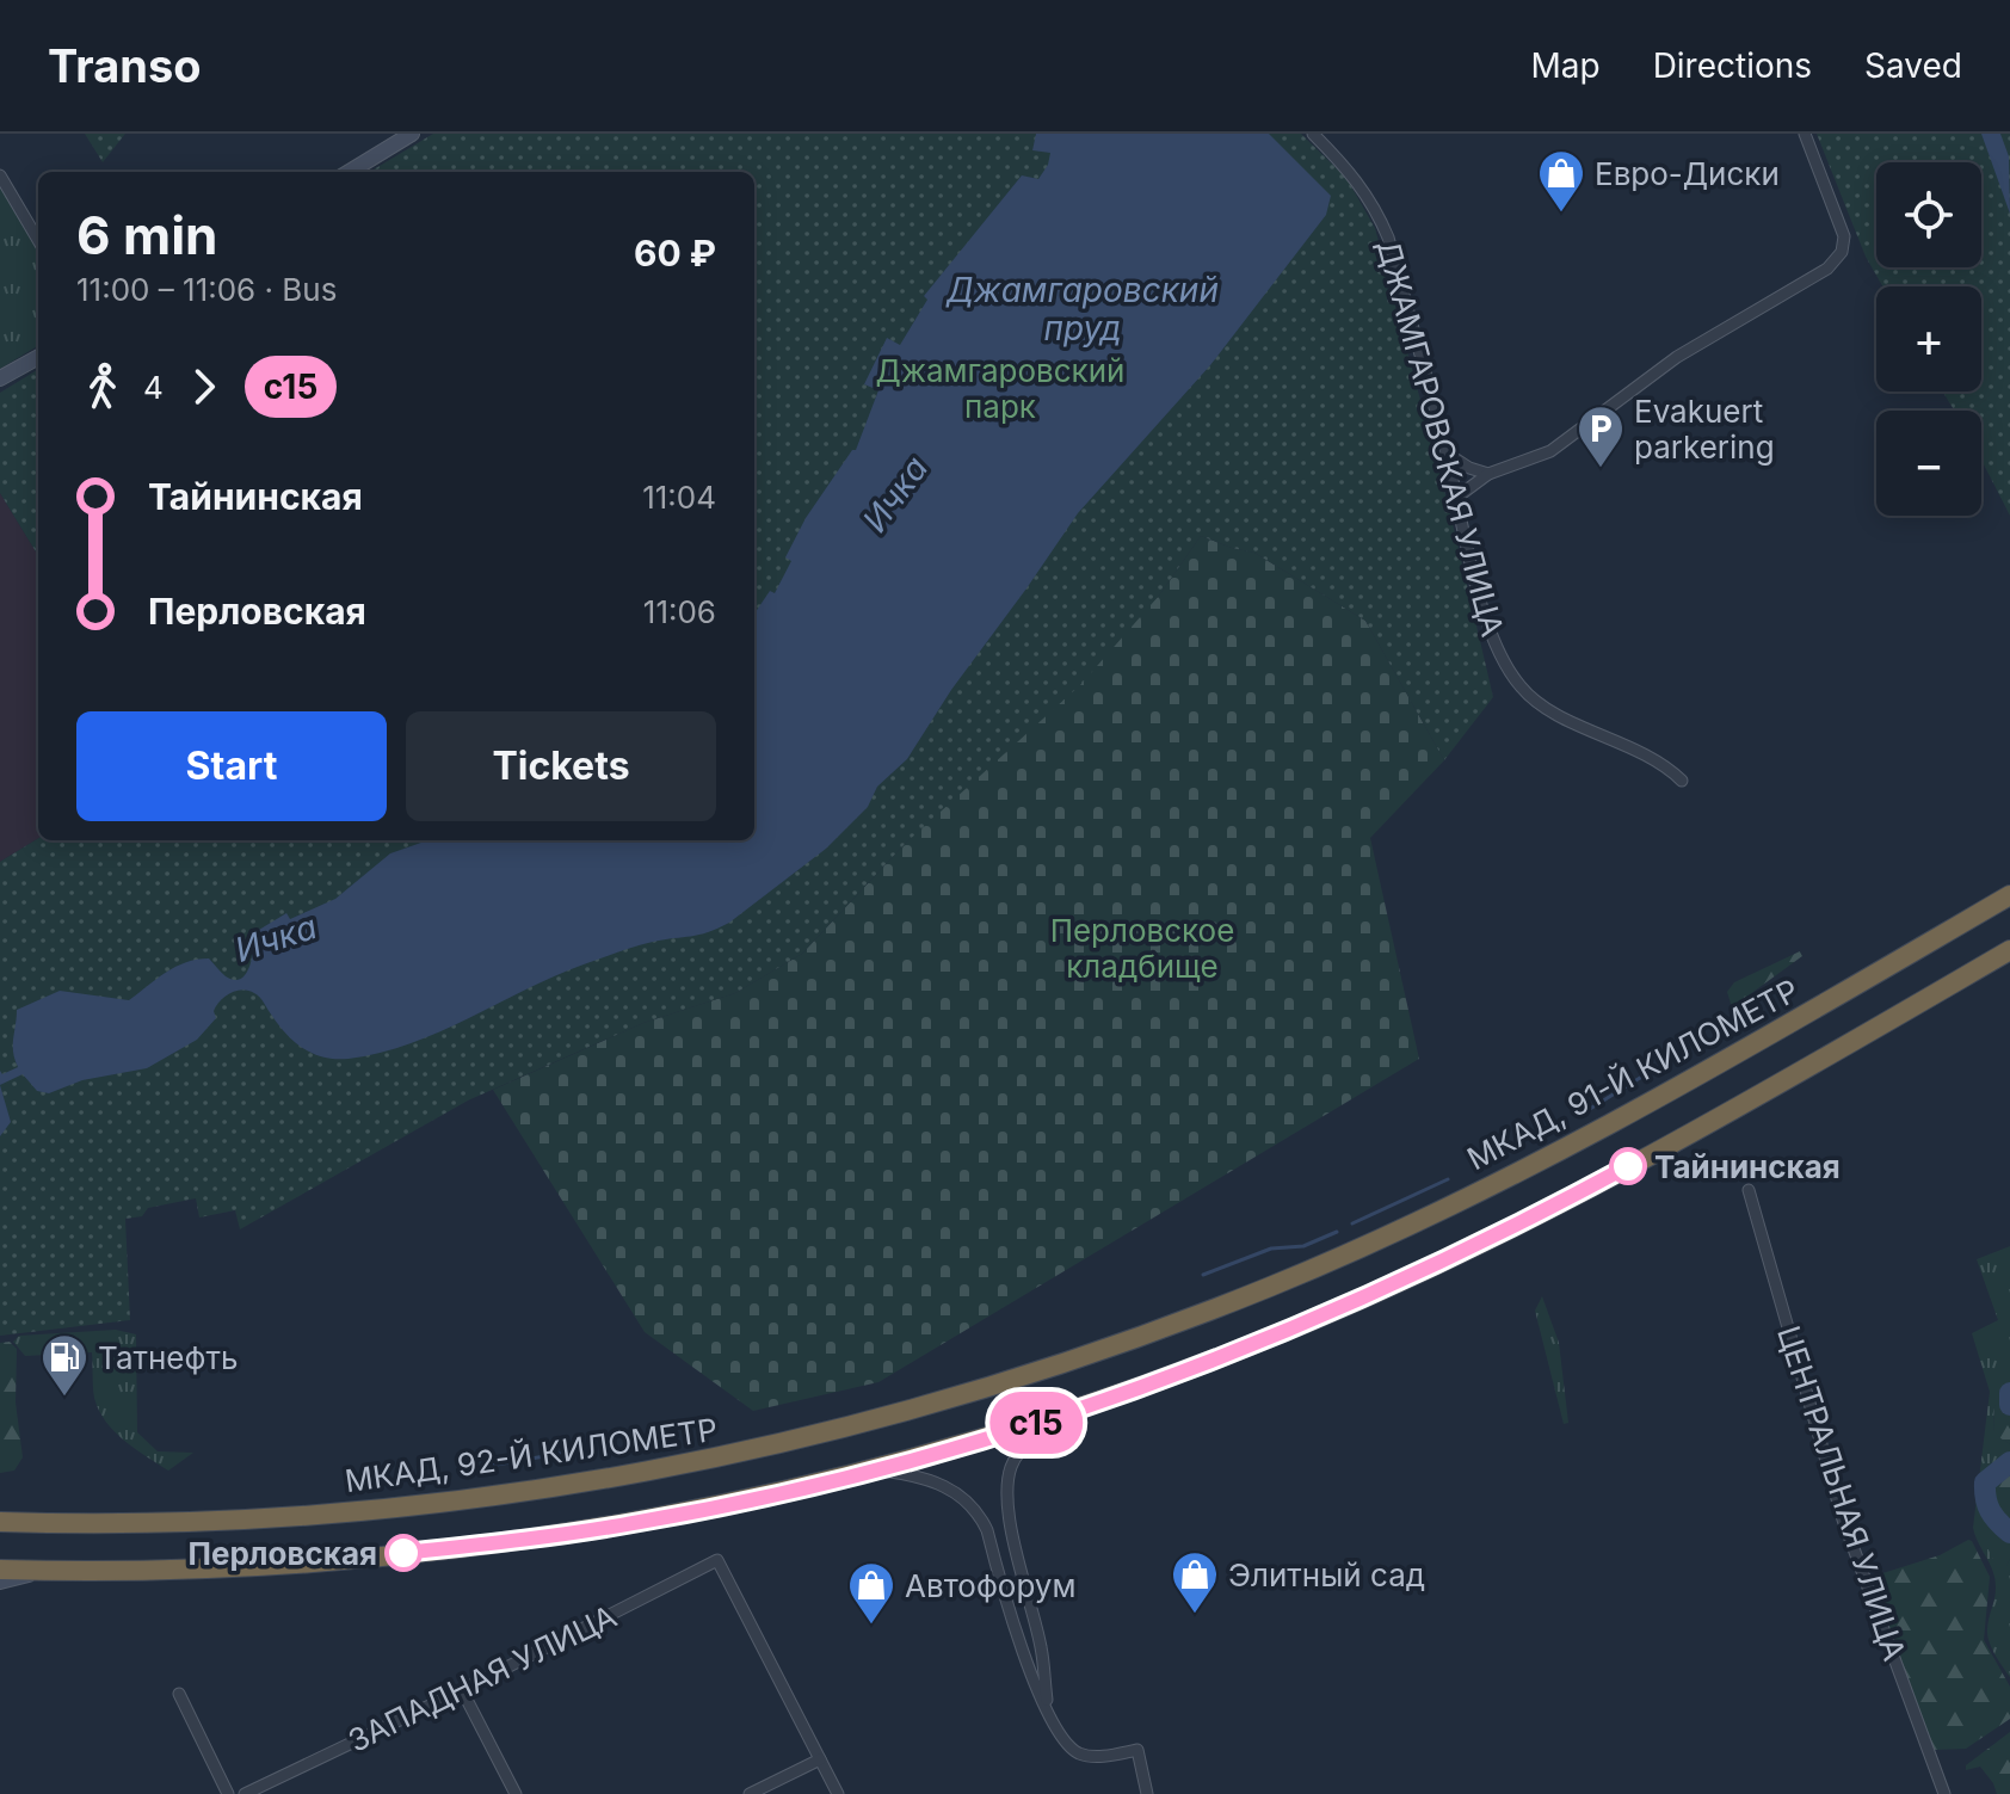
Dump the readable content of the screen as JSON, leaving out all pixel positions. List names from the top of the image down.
{
  "streets": {
    "highway": ["МКАД, 91-Й КИЛОМЕТР", "МКАД, 92-Й КИЛОМЕТР"],
    "street": ["ДЖАМГАРОВСКАЯ УЛИЦА", "ЦЕНТРАЛЬНАЯ УЛИЦА", "ЗАПАДНАЯ УЛИЦА"]
  },
  "crossings": [
    ["МКАД, 91-Й КИЛОМЕТР", "МКАД, 92-Й КИЛОМЕТР"]
  ],
  "water": ["Джамгаровский пруд", "Ичка"],
  "parks": ["Джамгаровский парк", "Перловское кладбище"],
  "places": {
    "shop": ["Евро-Диски", "Элитный сад", "Автофорум"],
    "parking": ["Evakuert parkering"],
    "other": ["Тайнинская", "Перловская"],
    "fuel station": ["Татнефть"]
  },
  "lines": ["bus line с15"],
  "page": {
    "header": "Transo",
    "nav": ["Map", "Directions", "Saved"],
    "on_map": "с15",
    "map_buttons": ["+", "−"],
    "heading": ["6 min", "11:00 – 11:06 · Bus", "60 ₽"],
    "legs": ["4", "с15"],
    "list": [
      {
        "name": "Тайнинская",
        "value": "11:04"
      },
      {
        "name": "Перловская",
        "value": "11:06"
      }
    ],
    "buttons": ["Start", "Tickets"]
  }
}
